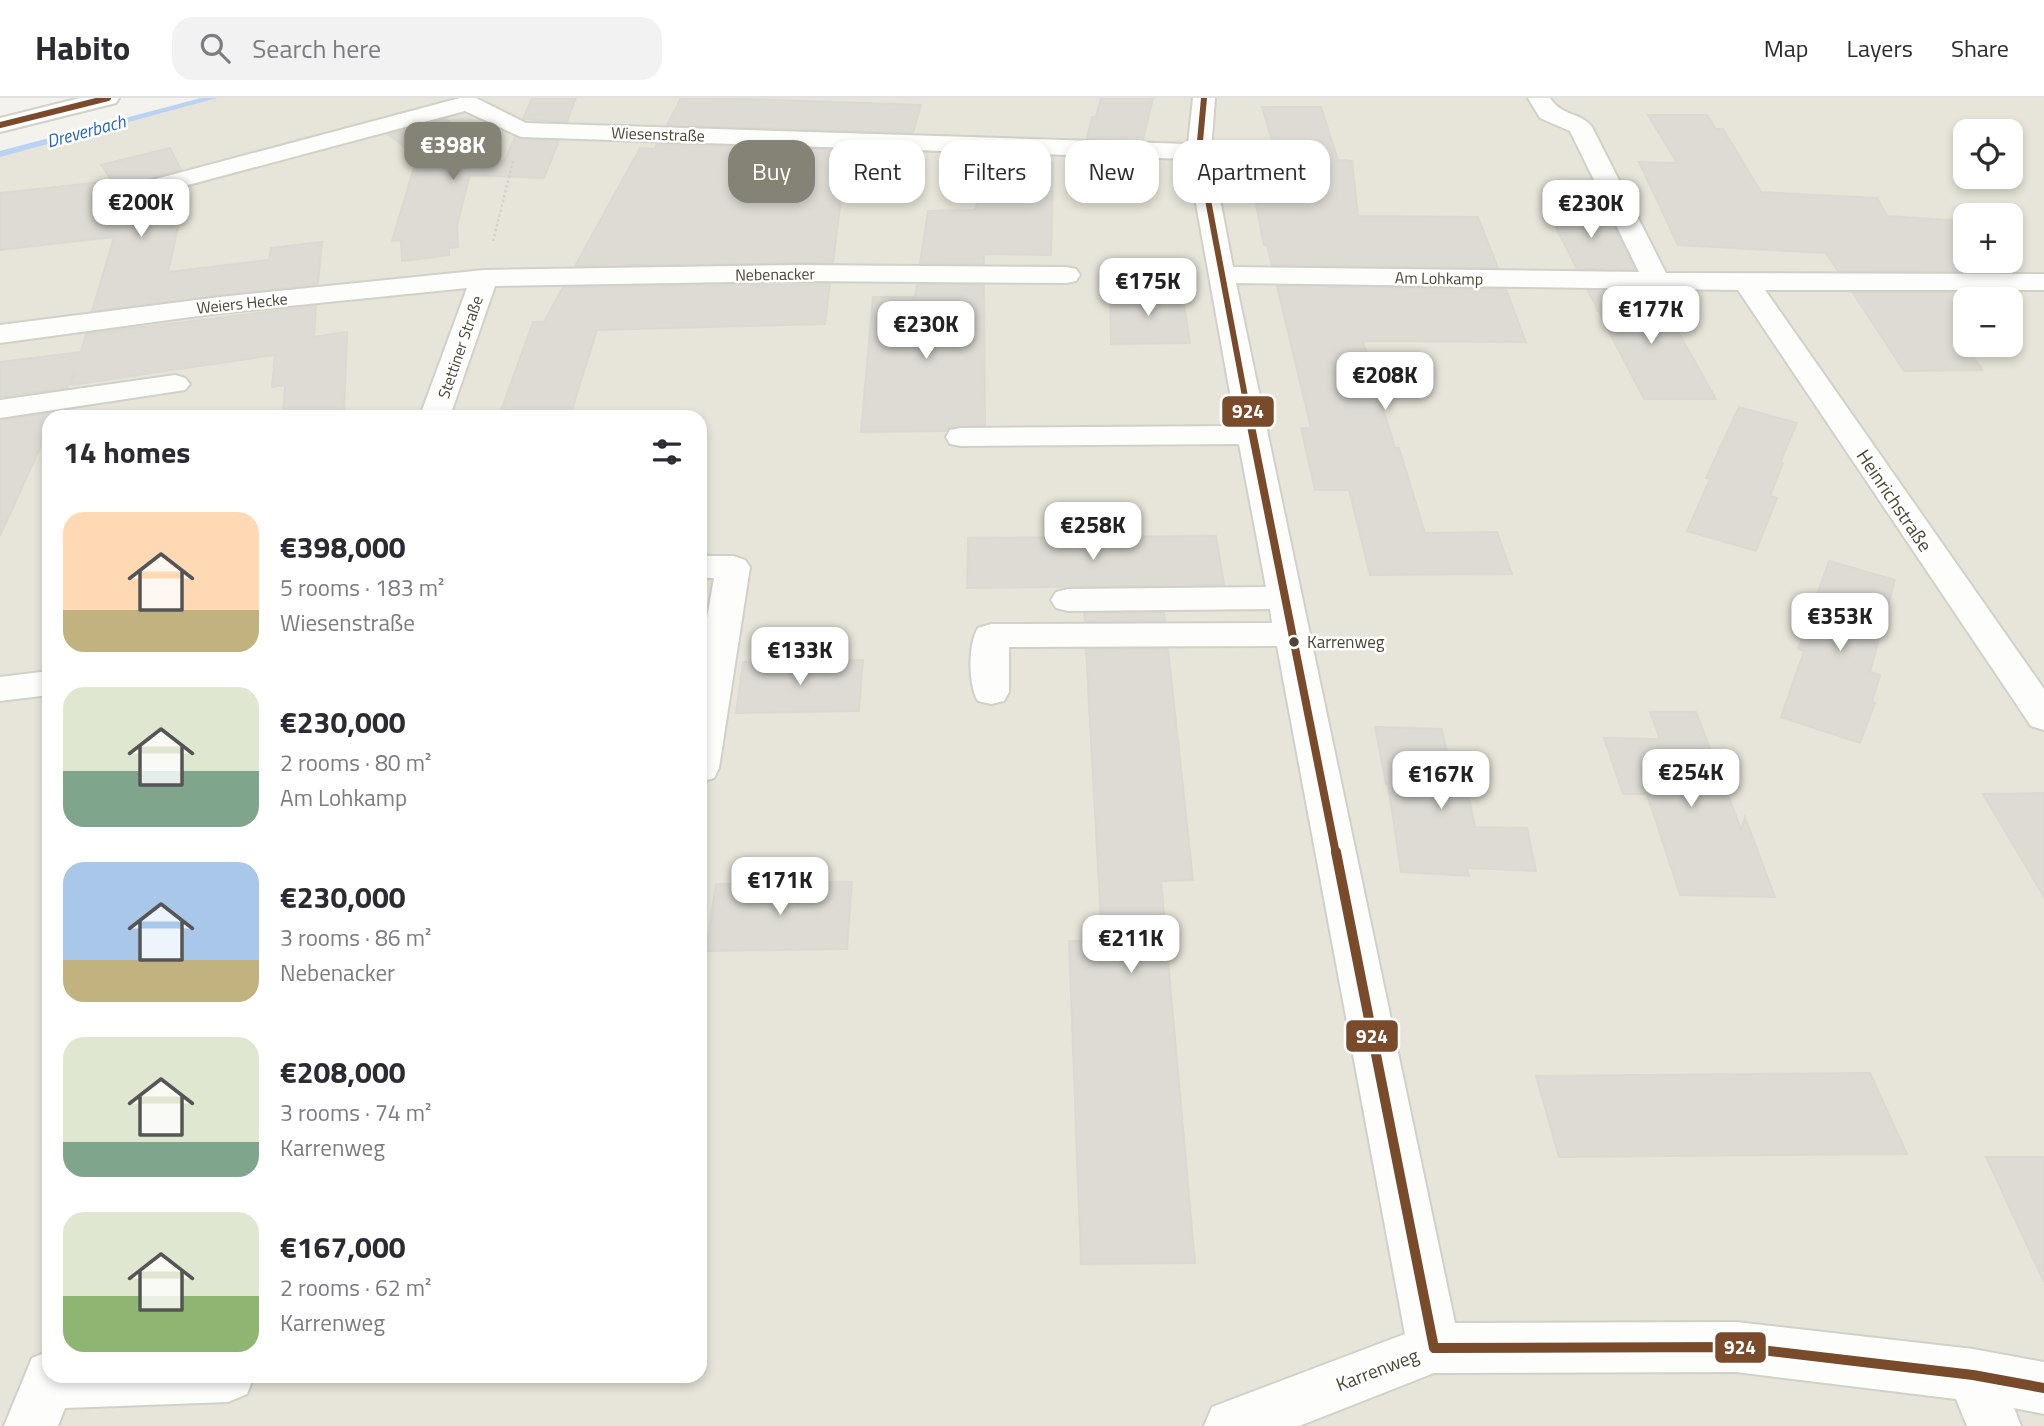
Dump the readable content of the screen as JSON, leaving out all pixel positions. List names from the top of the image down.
{
  "streets": {
    "street": [
      "Wiesenstraße",
      "Nebenacker",
      "Am Lohkamp",
      "Weiers Hecke",
      "Stettiner Straße",
      "Heinrichstraße",
      "Karrenweg"
    ]
  },
  "crossings": [
    ["Nebenacker", "Weiers Hecke"],
    ["Nebenacker", "Stettiner Straße"],
    ["Am Lohkamp", "Heinrichstraße"],
    ["Am Lohkamp", "Karrenweg"],
    ["Weiers Hecke", "Stettiner Straße"]
  ],
  "water": ["Dreverbach"],
  "places": ["Karrenweg"],
  "lines": ["transit line 924"],
  "page": {
    "header": "Habito",
    "search": "Search here",
    "nav": ["Map", "Layers", "Share"],
    "map_buttons": ["+", "−"],
    "price": [
      "€398K",
      "€200K",
      "€230K",
      "€175K",
      "€177K",
      "€230K",
      "€208K",
      "€258K",
      "€353K",
      "€133K",
      "€254K",
      "€167K",
      "€171K",
      "€211K"
    ],
    "chip": [
      "Buy",
      "Rent",
      "Filters",
      "New",
      "Apartment"
    ],
    "heading": "14 homes",
    "list": [
      {
        "name": "€398,000",
        "note": "5 rooms · 183 m² · Wiesenstraße"
      },
      {
        "name": "€230,000",
        "note": "2 rooms · 80 m² · Am Lohkamp"
      },
      {
        "name": "€230,000",
        "note": "3 rooms · 86 m² · Nebenacker"
      },
      {
        "name": "€208,000",
        "note": "3 rooms · 74 m² · Karrenweg"
      },
      {
        "name": "€167,000",
        "note": "2 rooms · 62 m² · Karrenweg"
      }
    ]
  }
}
